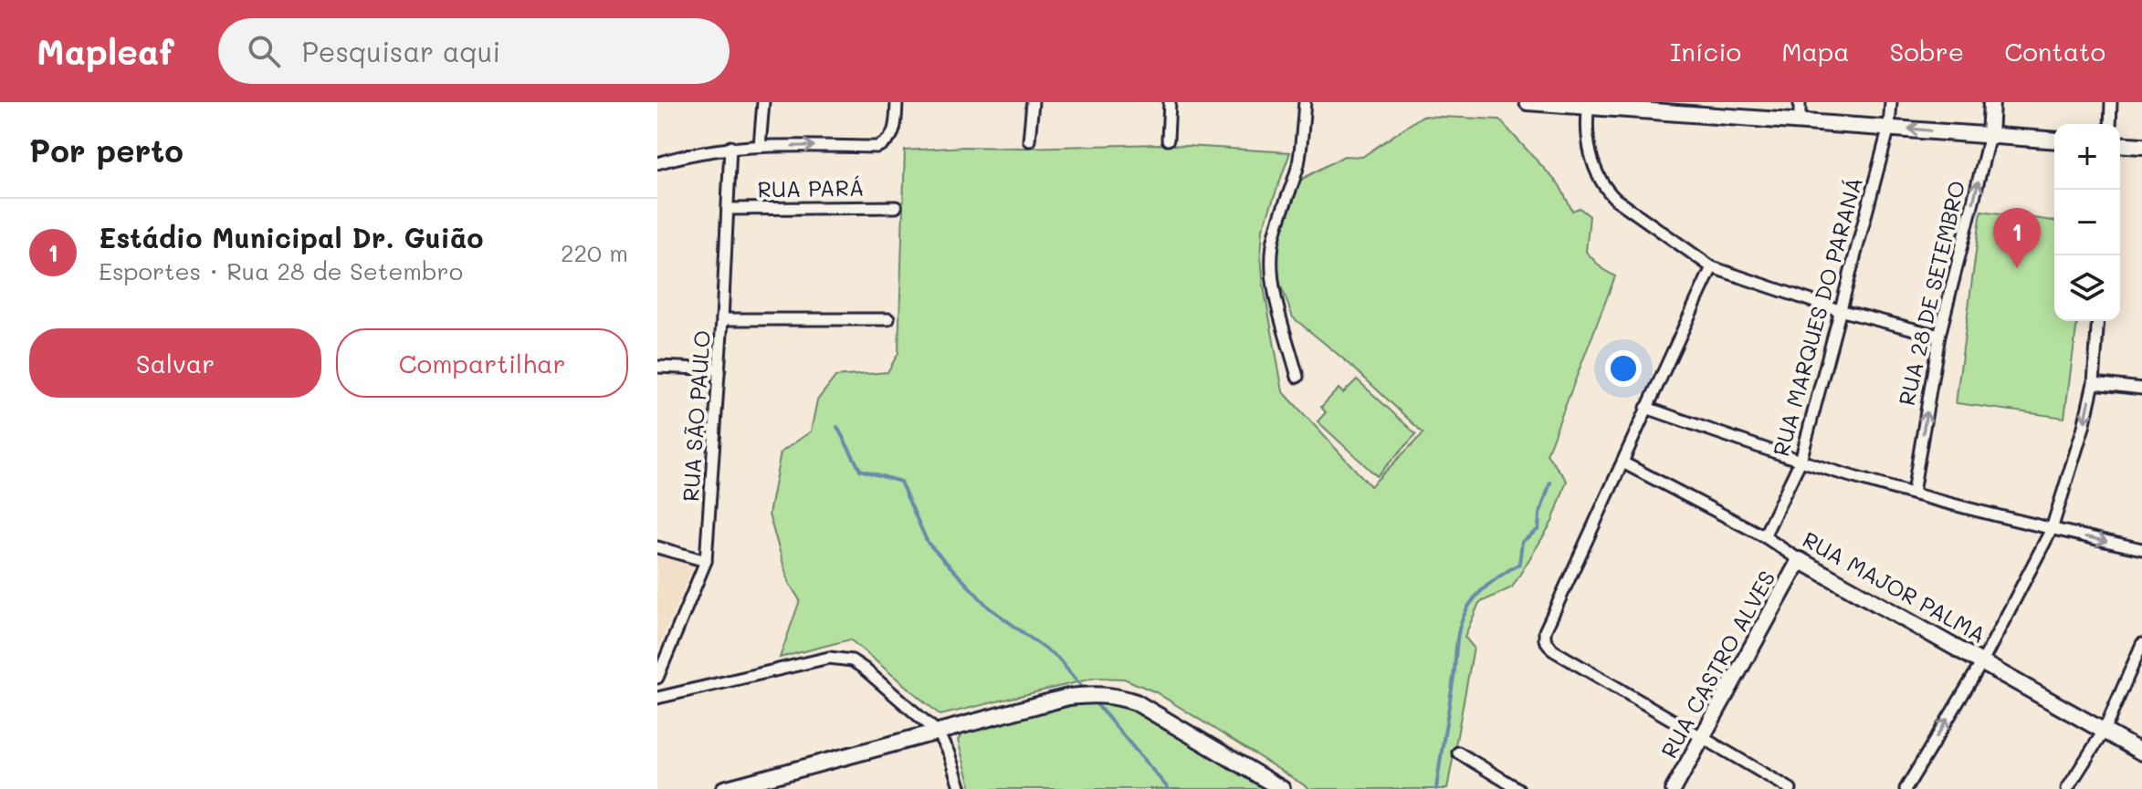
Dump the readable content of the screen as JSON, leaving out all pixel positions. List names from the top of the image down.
{
  "streets": {
    "street": [
      "RUA PARÁ",
      "RUA 28 DE SETEMBRO",
      "RUA MARQUES DO PARANÁ",
      "RUA SÃO PAULO",
      "RUA MAJOR PALMA",
      "RUA CASTRO ALVES"
    ]
  },
  "crossings": [
    ["RUA PARÁ", "RUA SÃO PAULO"],
    ["RUA MARQUES DO PARANÁ", "RUA MAJOR PALMA"],
    ["RUA MAJOR PALMA", "RUA CASTRO ALVES"]
  ],
  "one_way": ["RUA 28 DE SETEMBRO"],
  "page": {
    "header": "Mapleaf",
    "search": "Pesquisar aqui",
    "nav": [
      "Início",
      "Mapa",
      "Sobre",
      "Contato"
    ],
    "heading": "Por perto",
    "map_buttons": ["+", "−"],
    "list": [
      {
        "mark": "1",
        "name": "Estádio Municipal Dr. Guião",
        "note": "Esportes · Rua 28 de Setembro",
        "value": "220 m"
      }
    ],
    "pins": "1",
    "buttons": ["Salvar", "Compartilhar"]
  }
}
